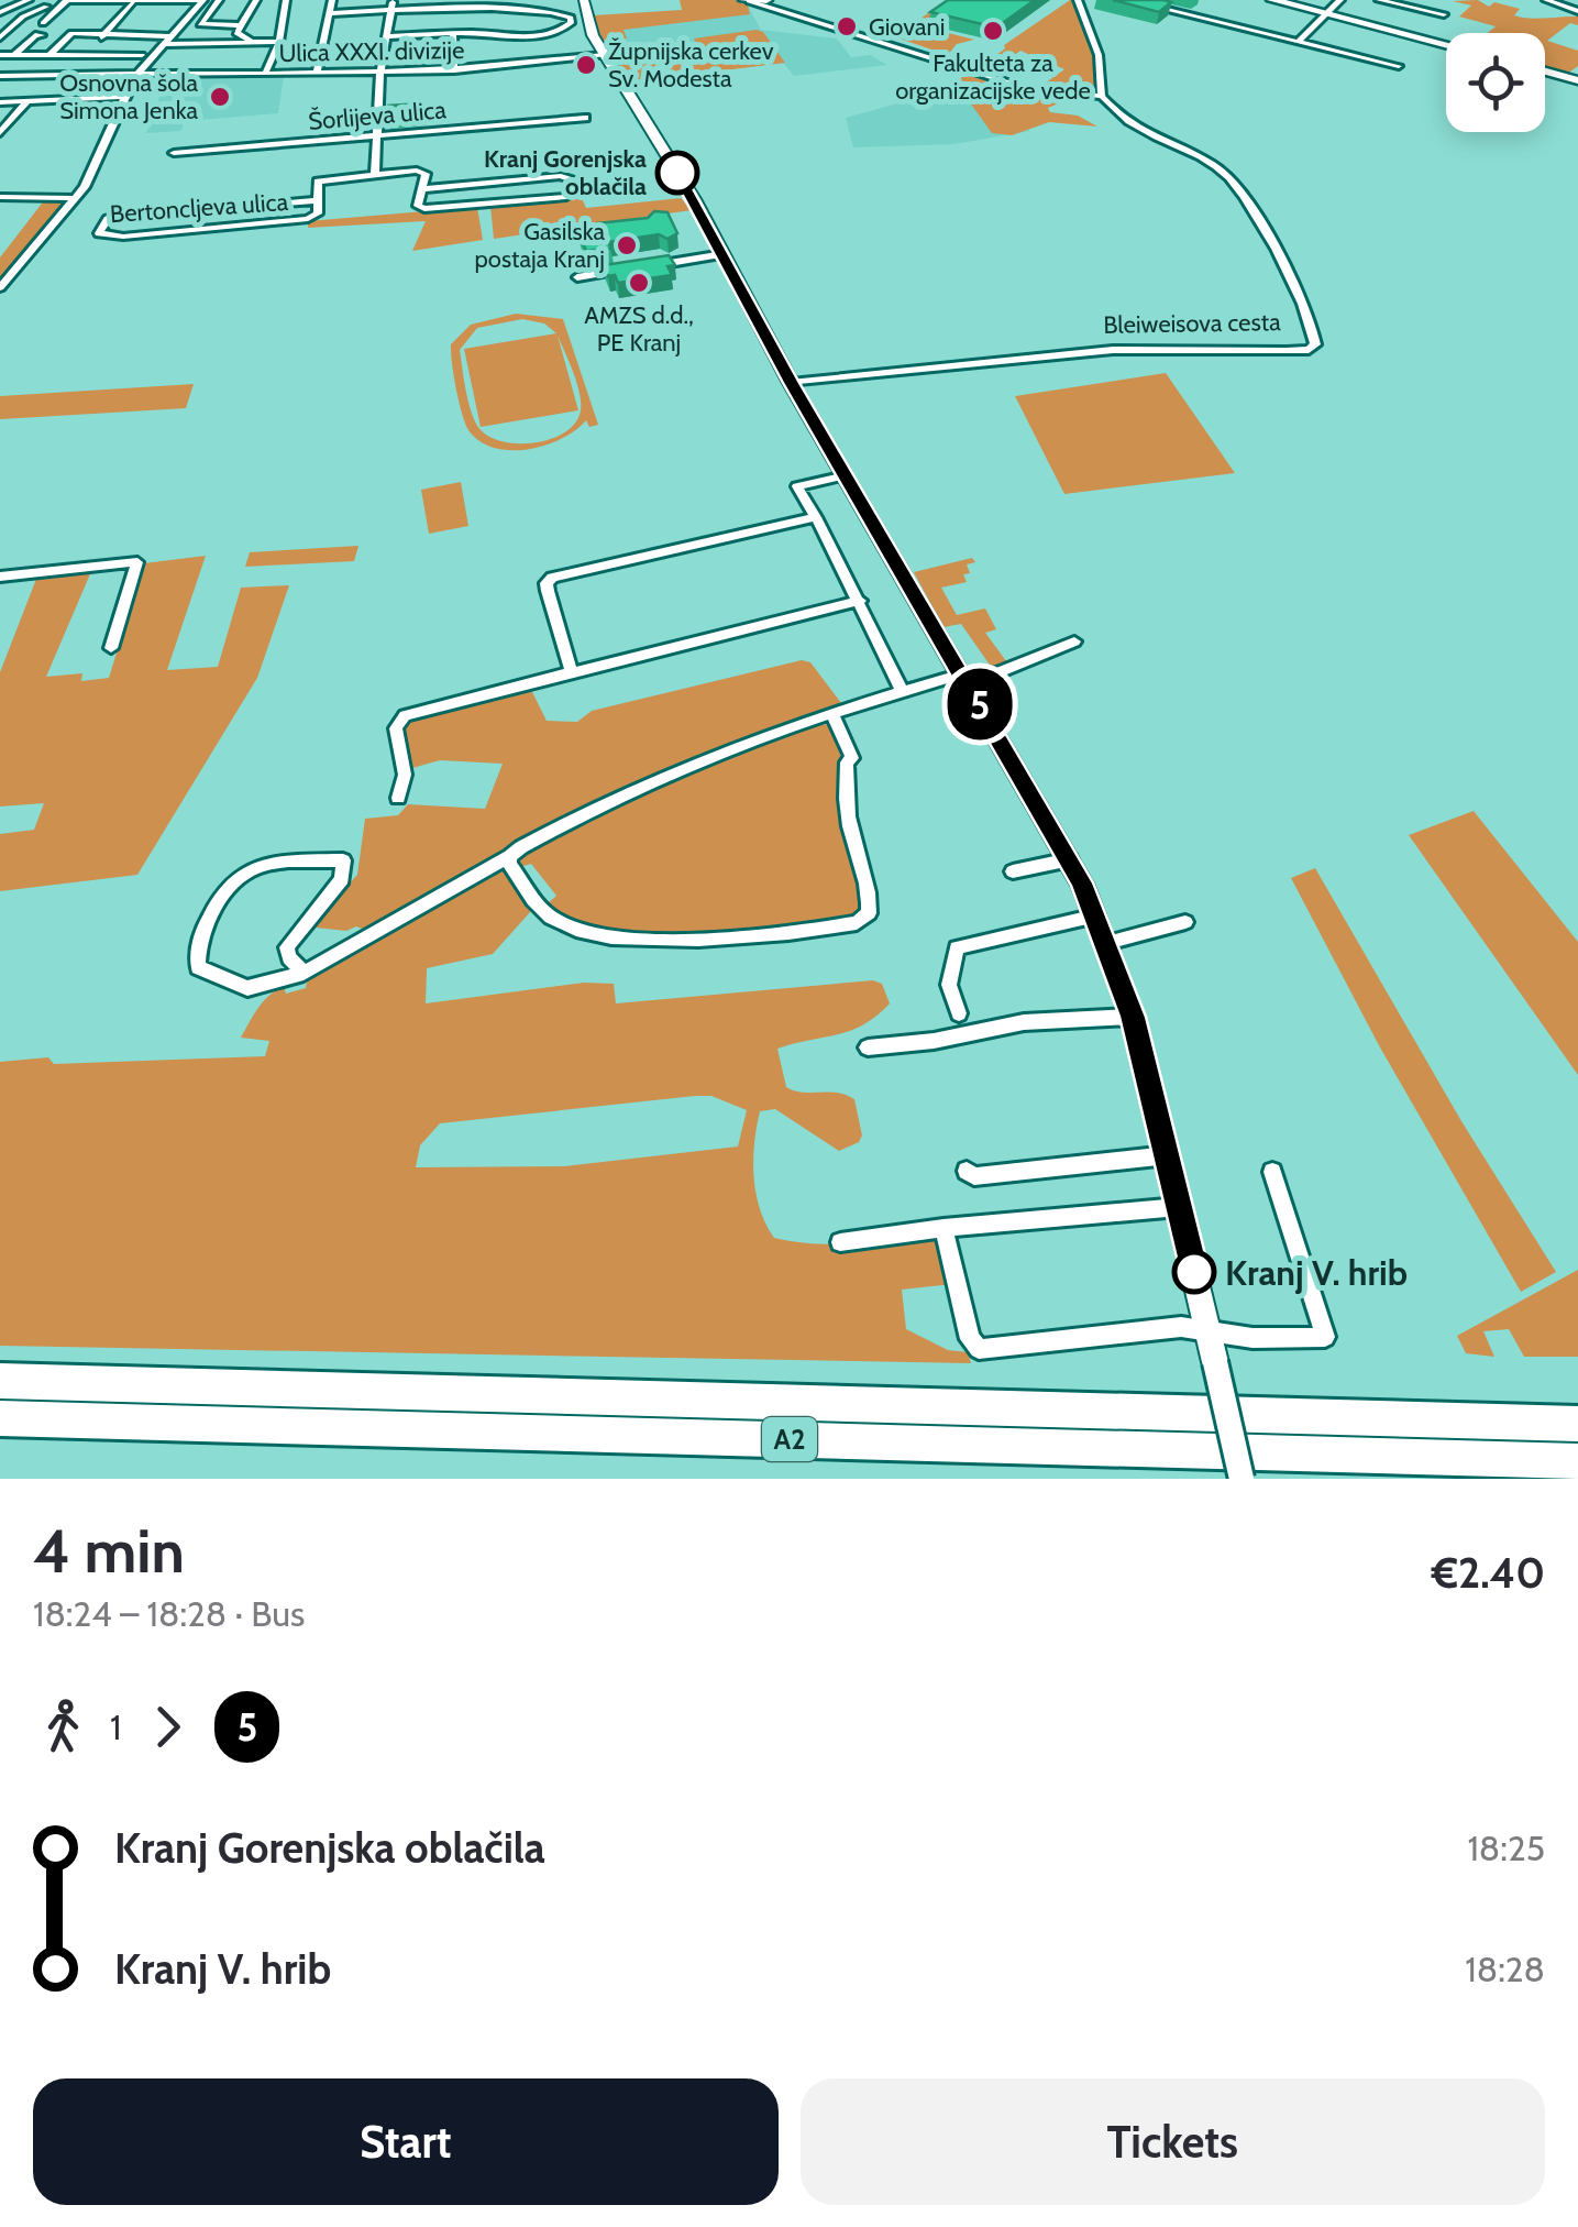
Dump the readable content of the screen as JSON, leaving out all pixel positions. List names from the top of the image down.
{
  "streets": {
    "highway": ["A2"],
    "street": [
      "Ulica XXXI. divizije",
      "Šorlijeva ulica",
      "Bertoncljeva ulica",
      "Bleiweisova cesta"
    ]
  },
  "places": [
    "Giovani",
    "Fakulteta za organizacijske vede",
    "Župnijska cerkev Sv. Modesta",
    "Osnovna šola Simona Jenka",
    "Kranj Gorenjska oblačila",
    "Gasilska postaja Kranj",
    "AMZS d.d., PE Kranj",
    "Kranj V. hrib"
  ],
  "lines": ["bus line 5"],
  "page": {
    "on_map": "5",
    "heading": ["4 min", "18:24 – 18:28 · Bus", "€2.40"],
    "legs": ["1", "5"],
    "list": [
      {
        "name": "Kranj Gorenjska oblačila",
        "value": "18:25"
      },
      {
        "name": "Kranj V. hrib",
        "value": "18:28"
      }
    ],
    "buttons": ["Start", "Tickets"]
  }
}
